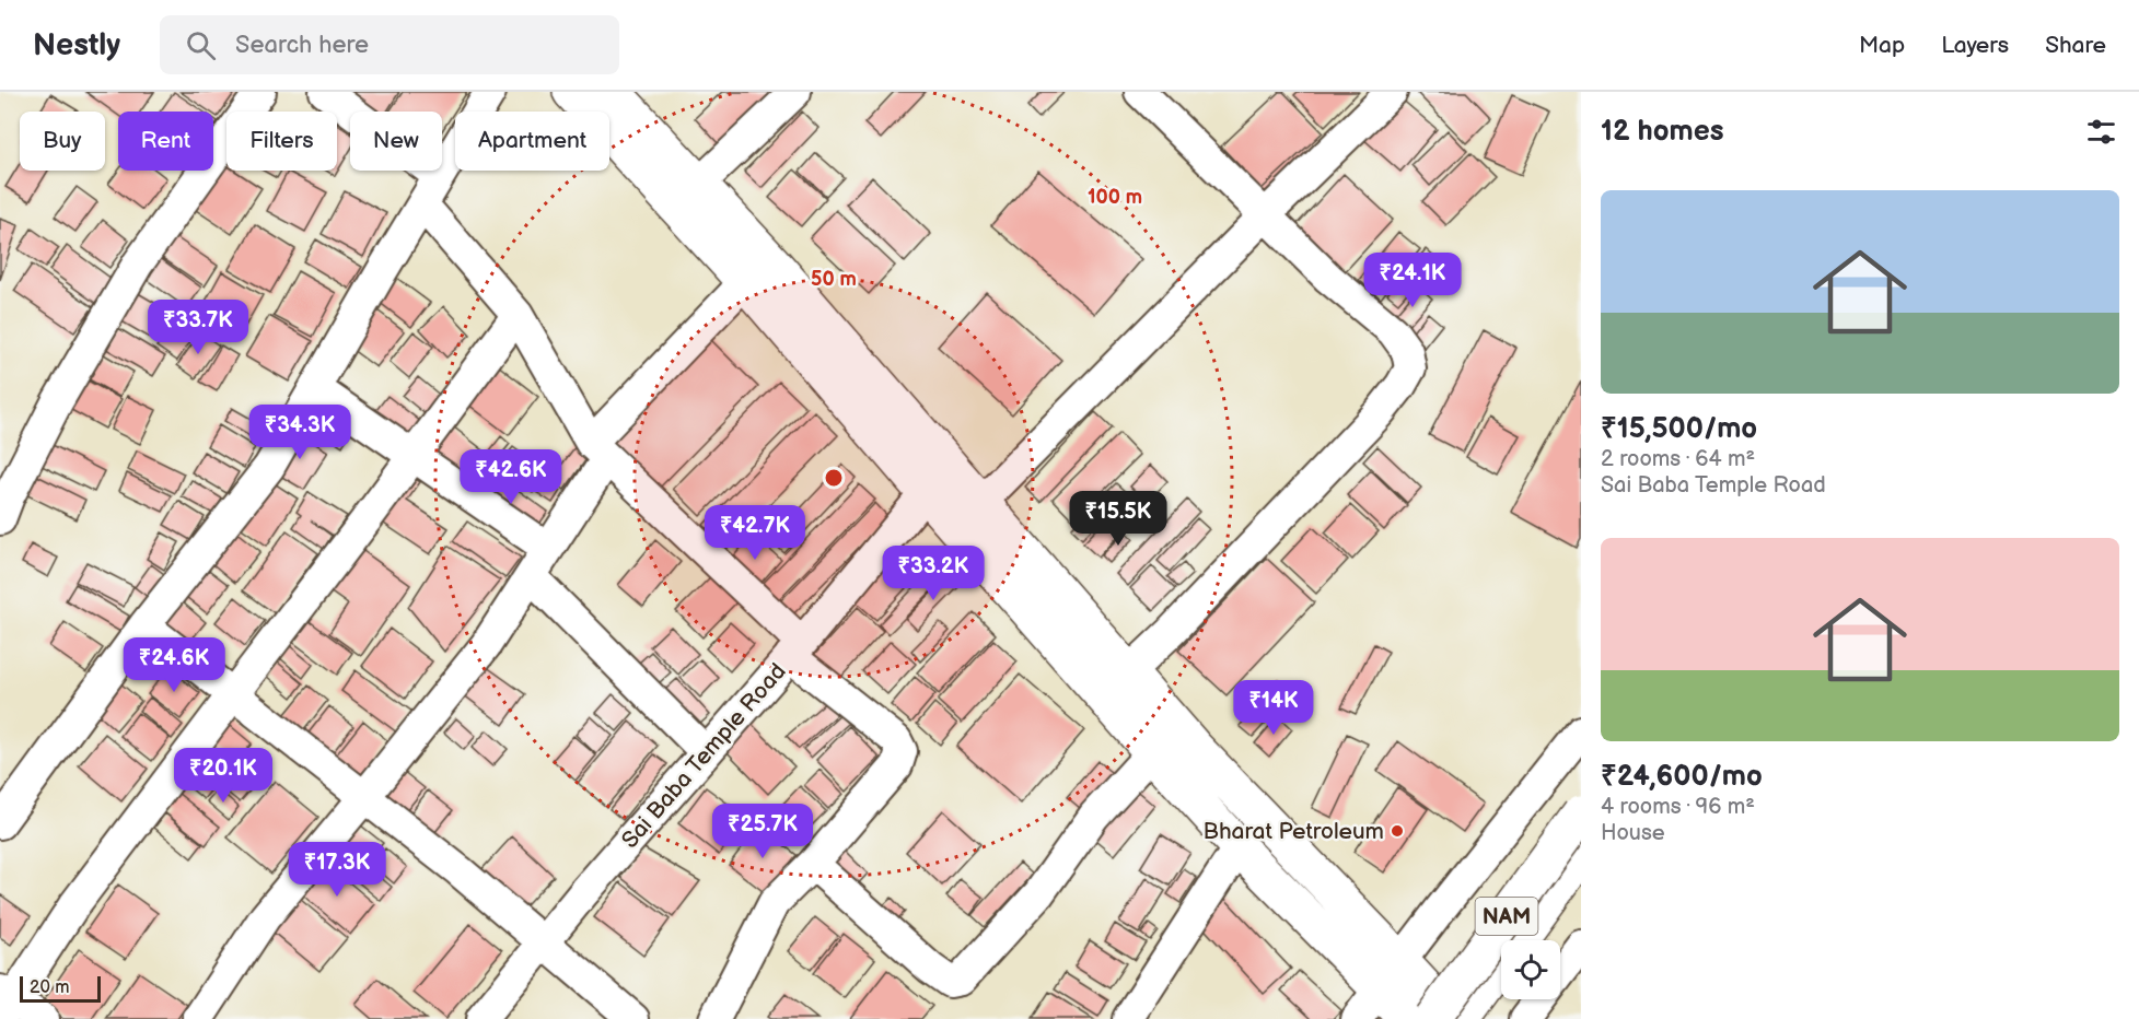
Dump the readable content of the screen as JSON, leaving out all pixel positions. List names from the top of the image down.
{
  "streets": {
    "main road": ["NAM"],
    "street": ["Sai Baba Temple Road"]
  },
  "places": ["Bharat Petroleum"],
  "scale_bar": "20 m",
  "page": {
    "header": "Nestly",
    "search": "Search here",
    "nav": ["Map", "Layers", "Share"],
    "heading": "12 homes",
    "chip": [
      "Buy",
      "Rent",
      "Filters",
      "New",
      "Apartment"
    ],
    "list": [
      {
        "name": "₹15,500/mo",
        "note": "2 rooms · 64 m² · Sai Baba Temple Road"
      },
      {
        "name": "₹24,600/mo",
        "note": "4 rooms · 96 m² · House"
      }
    ],
    "price": [
      "₹24.1K",
      "₹33.7K",
      "₹34.3K",
      "₹42.6K",
      "₹15.5K",
      "₹42.7K",
      "₹33.2K",
      "₹24.6K",
      "₹14K",
      "₹20.1K",
      "₹25.7K",
      "₹17.3K"
    ],
    "scale": "20 m"
  },
  "rings": ["100 m", "50 m"]
}
